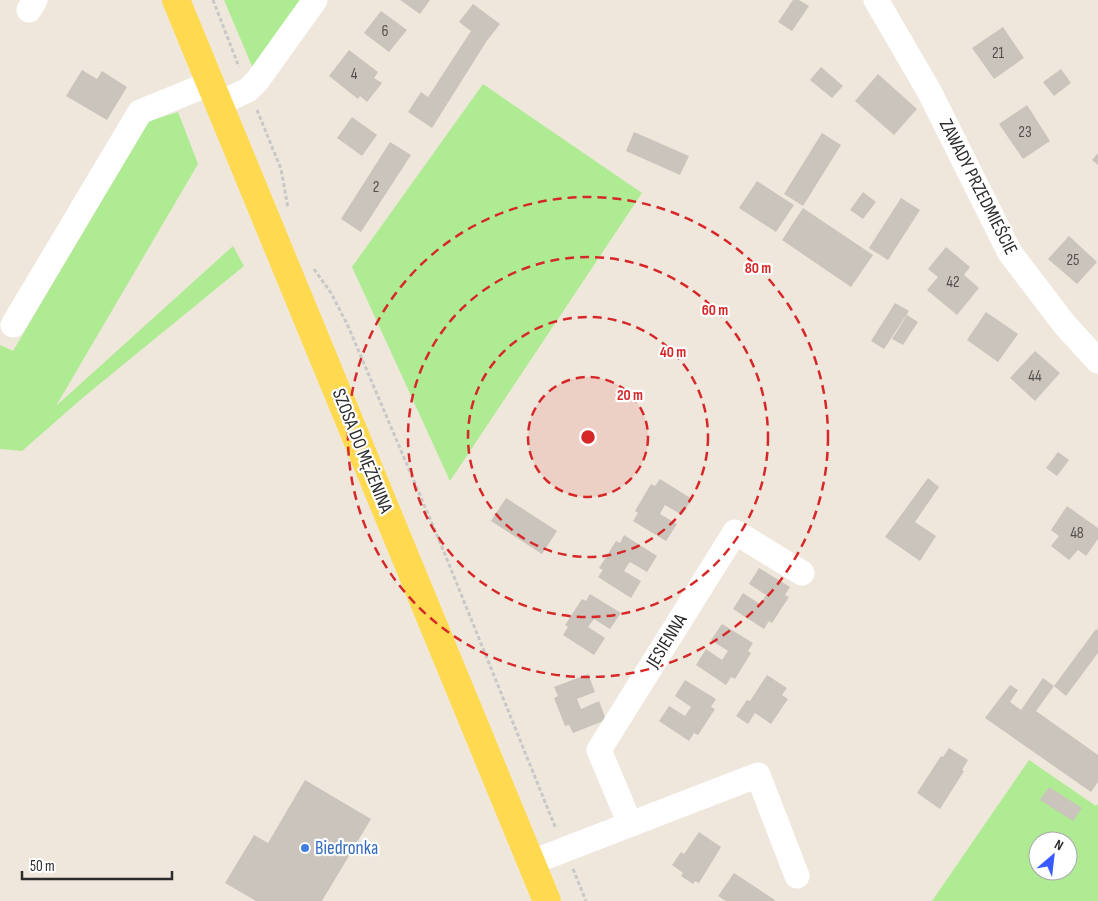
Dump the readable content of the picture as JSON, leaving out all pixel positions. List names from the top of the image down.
{
  "streets": {
    "main road": ["SZOSA DO MĘŻENINA"],
    "street": ["ZAWADY PRZEDMIEŚCIE", "JESIENNA"]
  },
  "places": ["Biedronka"],
  "house_numbers": [
    "6",
    "21",
    "4",
    "23",
    "2",
    "25",
    "42",
    "44",
    "48"
  ],
  "scale_bar": "50 m",
  "north": "top right",
  "rings": [
    "80 m",
    "60 m",
    "40 m",
    "20 m"
  ]
}
